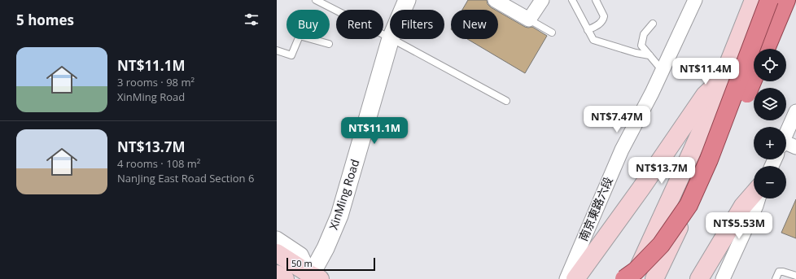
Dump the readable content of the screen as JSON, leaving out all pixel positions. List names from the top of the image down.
{
  "streets": {
    "street": ["XinMing Road", "南京東路六段"]
  },
  "scale_bar": "50 m",
  "page": {
    "heading": "5 homes",
    "chip": [
      "Buy",
      "Rent",
      "Filters",
      "New"
    ],
    "list": [
      {
        "name": "NT$11.1M",
        "note": "3 rooms · 98 m² · XinMing Road"
      },
      {
        "name": "NT$13.7M",
        "note": "4 rooms · 108 m² · NanJing East Road Section 6"
      }
    ],
    "map_buttons": ["+", "−"],
    "price": [
      "NT$11.4M",
      "NT$7.47M",
      "NT$11.1M",
      "NT$13.7M",
      "NT$5.53M"
    ],
    "scale": "50 m"
  }
}
